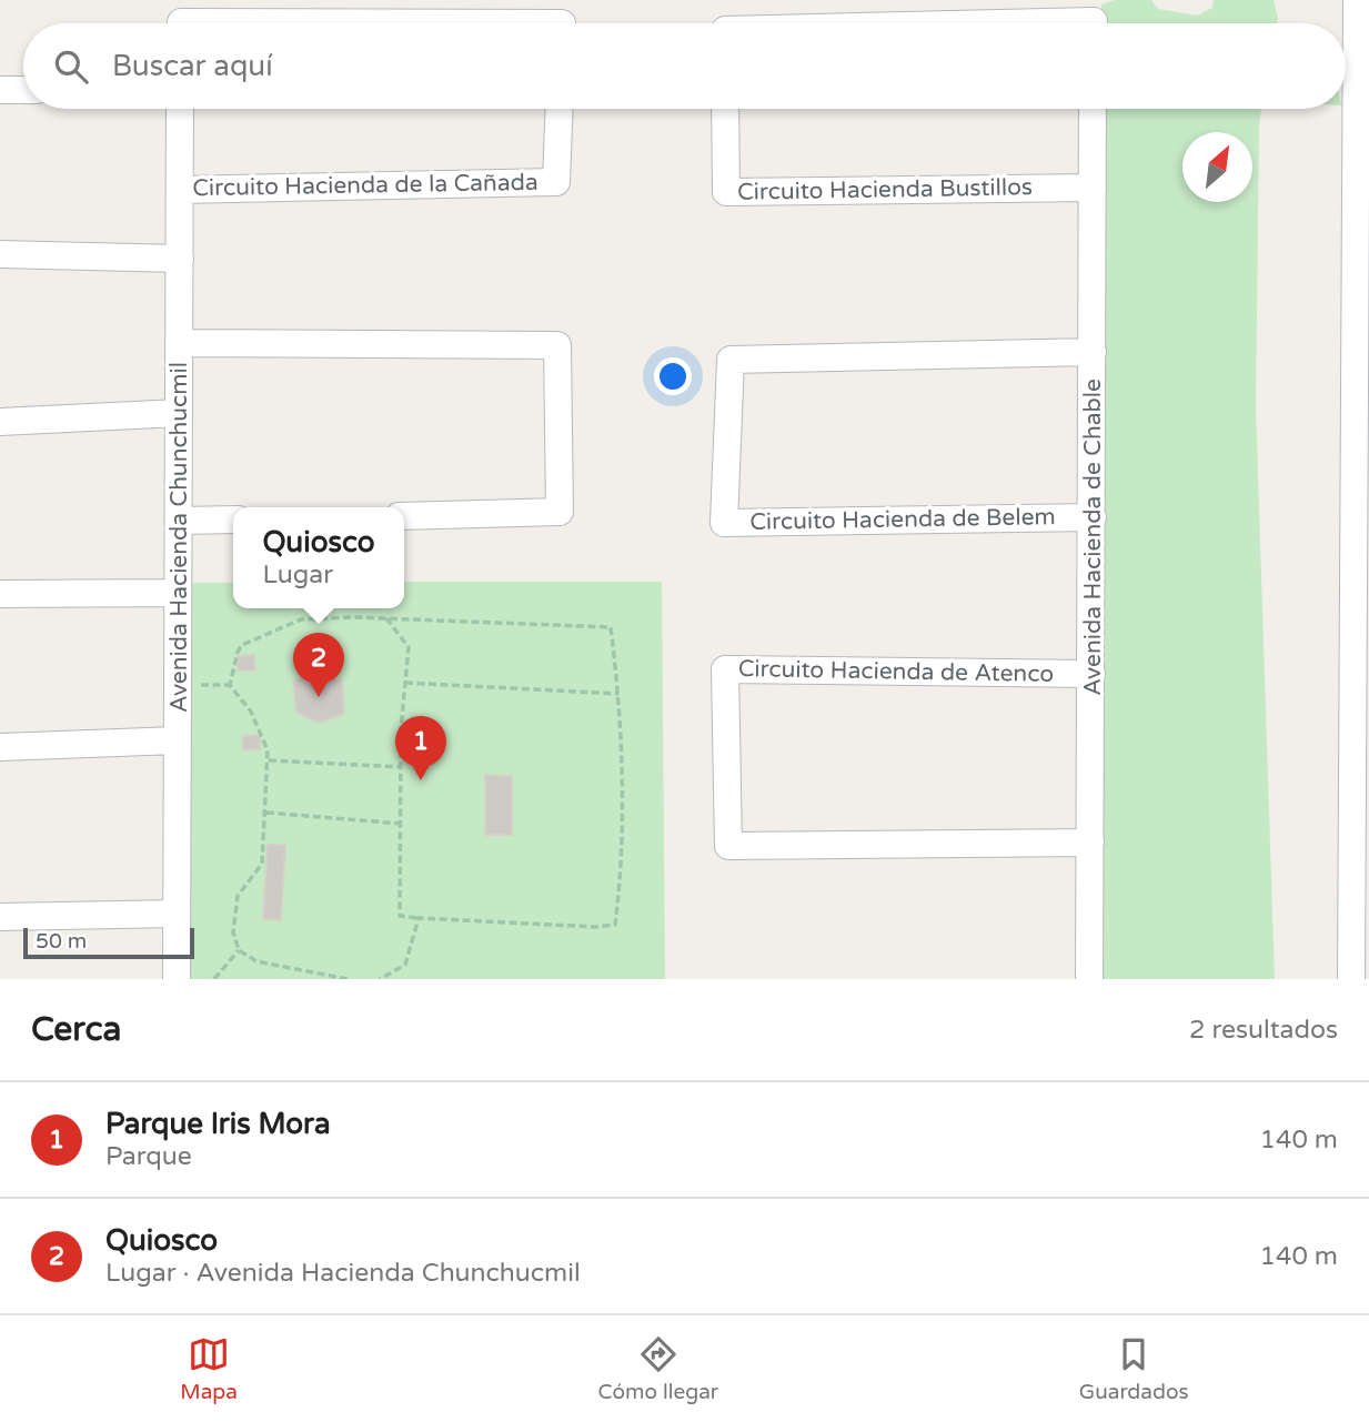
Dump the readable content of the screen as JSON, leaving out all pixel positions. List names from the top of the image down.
{
  "streets": {
    "street": [
      "Circuito Hacienda de la Cañada",
      "Circuito Hacienda Bustillos",
      "Circuito Hacienda de Belem",
      "Avenida Hacienda Chunchucmil",
      "Avenida Hacienda de Chable",
      "Circuito Hacienda de Atenco"
    ]
  },
  "crossings": [
    ["Circuito Hacienda de la Cañada", "Avenida Hacienda Chunchucmil"],
    ["Circuito Hacienda Bustillos", "Avenida Hacienda de Chable"],
    ["Circuito Hacienda de Belem", "Avenida Hacienda de Chable"],
    ["Avenida Hacienda de Chable", "Circuito Hacienda de Atenco"]
  ],
  "scale_bar": "50 m",
  "north": "top right",
  "page": {
    "search": "Buscar aquí",
    "popup": ["Quiosco", "Lugar"],
    "pins": ["2", "1"],
    "scale": "50 m",
    "heading": ["Cerca", "2 resultados"],
    "list": [
      {
        "mark": "1",
        "name": "Parque Iris Mora",
        "note": "Parque",
        "value": "140 m"
      },
      {
        "mark": "2",
        "name": "Quiosco",
        "note": "Lugar · Avenida Hacienda Chunchucmil",
        "value": "140 m"
      }
    ],
    "nav": ["Mapa", "Cómo llegar", "Guardados"]
  }
}
